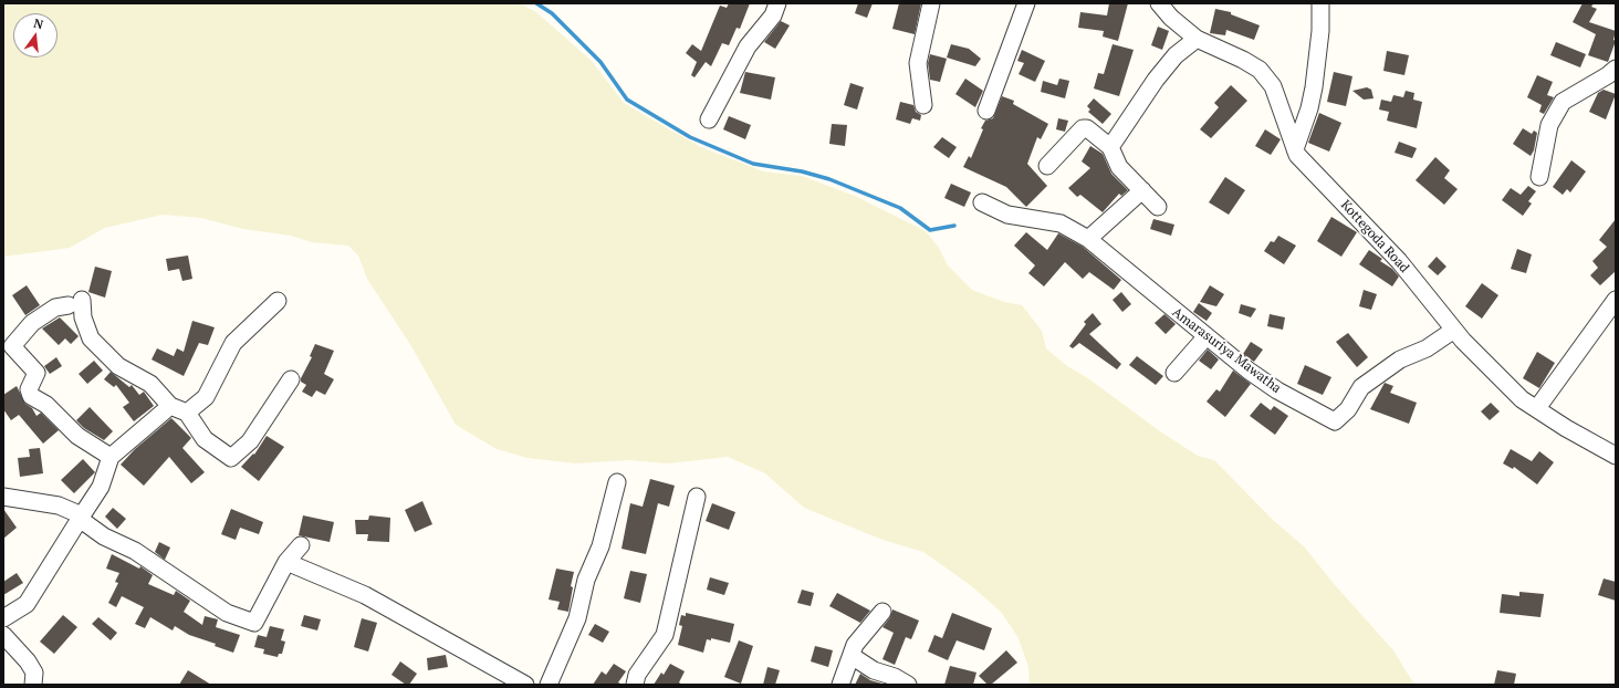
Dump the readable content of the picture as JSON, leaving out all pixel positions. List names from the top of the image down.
{
  "streets": {
    "street": ["Kottegoda Road", "Amarasuriya Mawatha"]
  },
  "crossings": [
    ["Kottegoda Road", "Amarasuriya Mawatha"]
  ],
  "north": "top"
}
